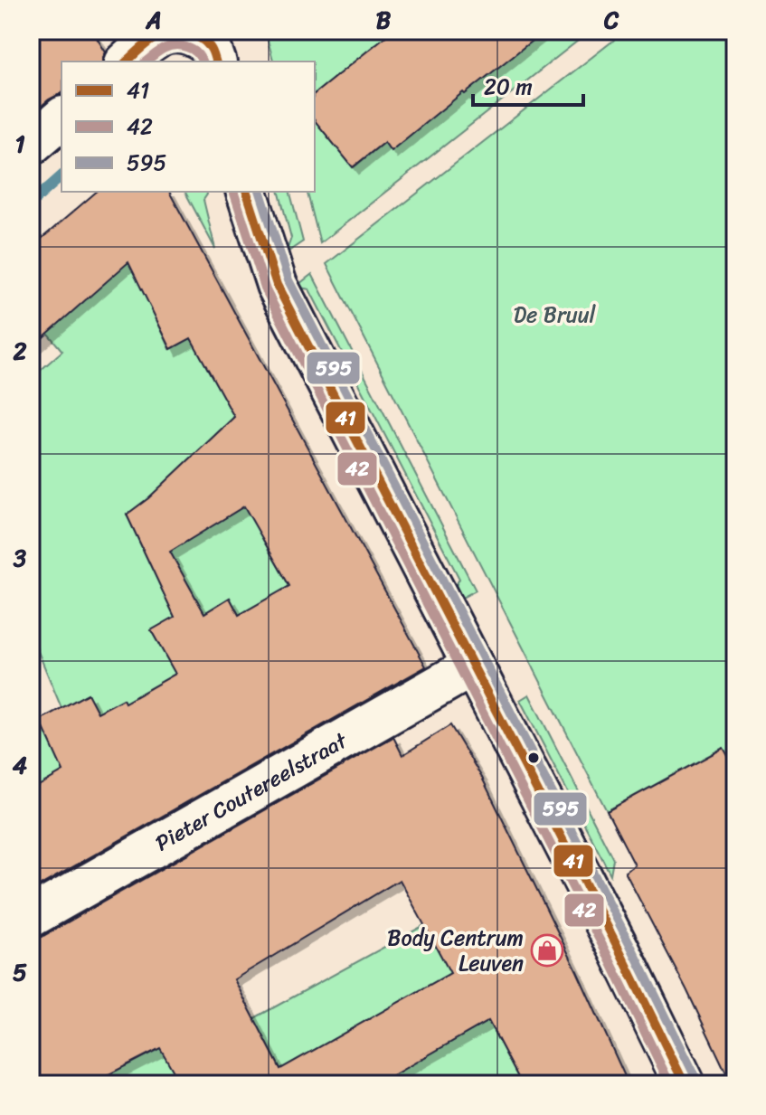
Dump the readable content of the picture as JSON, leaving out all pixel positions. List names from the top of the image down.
{
  "streets": {
    "street": ["Pieter Coutereelstraat"]
  },
  "parks": ["De Bruul"],
  "places": {
    "shop": ["Body Centrum Leuven"]
  },
  "lines": ["transit line 41", "transit line 42", "transit line 595"],
  "legend": ["41", "42", "595"],
  "scale_bar": "20 m",
  "grid": {
    "columns": ["A", "B", "C"],
    "rows": [
      "1",
      "2",
      "3",
      "4",
      "5"
    ]
  }
}
